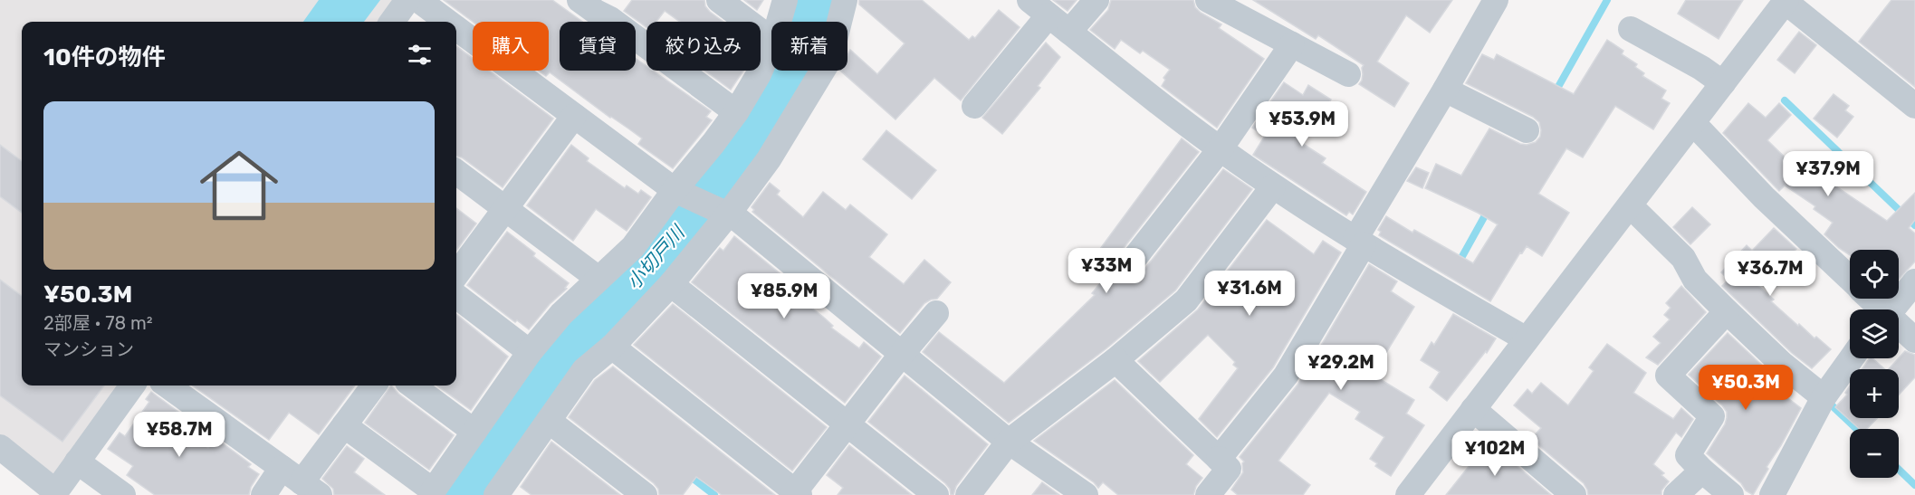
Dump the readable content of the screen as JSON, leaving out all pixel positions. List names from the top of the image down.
{
  "water": ["小切戸川"],
  "page": {
    "chip": [
      "購入",
      "賃貸",
      "絞り込み",
      "新着"
    ],
    "heading": "10件の物件",
    "list": [
      {
        "name": "¥50.3M",
        "note": "2部屋 · 78 m² · マンション"
      }
    ],
    "price": [
      "¥53.9M",
      "¥37.9M",
      "¥33M",
      "¥36.7M",
      "¥31.6M",
      "¥85.9M",
      "¥29.2M",
      "¥50.3M",
      "¥58.7M",
      "¥102M"
    ],
    "map_buttons": ["+", "−"]
  }
}
